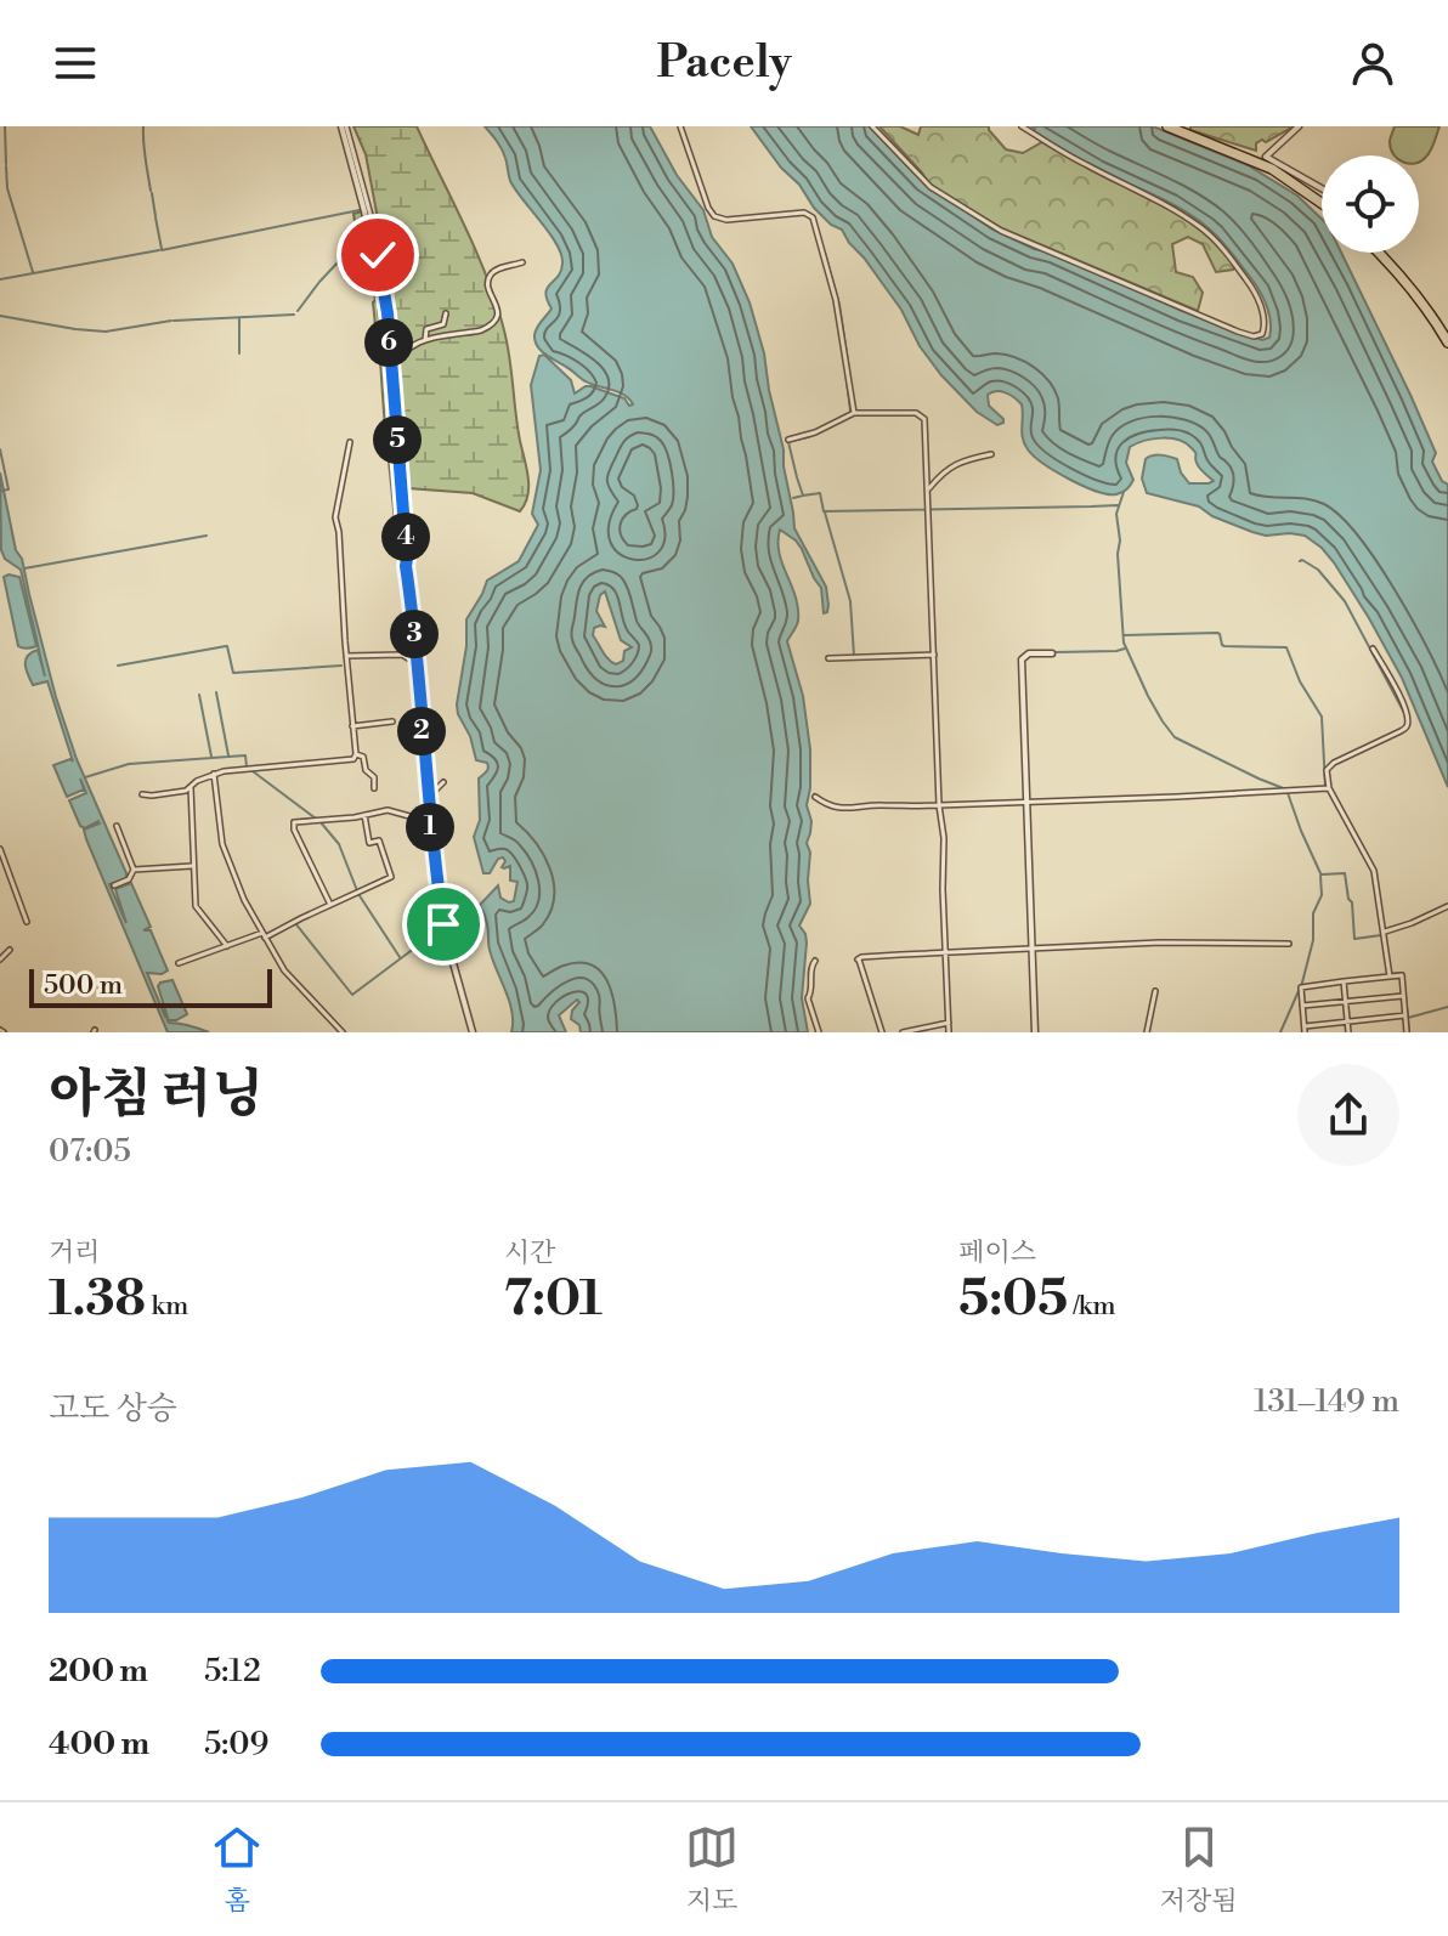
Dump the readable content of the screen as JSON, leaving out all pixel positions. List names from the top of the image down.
{
  "scale_bar": "500 m",
  "page": {
    "header": "Pacely",
    "pins": [
      "6",
      "5",
      "4",
      "3",
      "2",
      "1"
    ],
    "scale": "500 m",
    "heading": ["아침 러닝", "07:05"],
    "stats": [
      ["거리", "1.38 km"],
      ["시간", "7:01"],
      ["페이스", "5:05 /km"]
    ],
    "chart": ["고도 상승", "131–149 m"],
    "list": [
      {
        "name": "200 m",
        "note": "5:12"
      },
      {
        "name": "400 m",
        "note": "5:09"
      }
    ],
    "tabs": ["홈", "지도", "저장됨"]
  }
}
